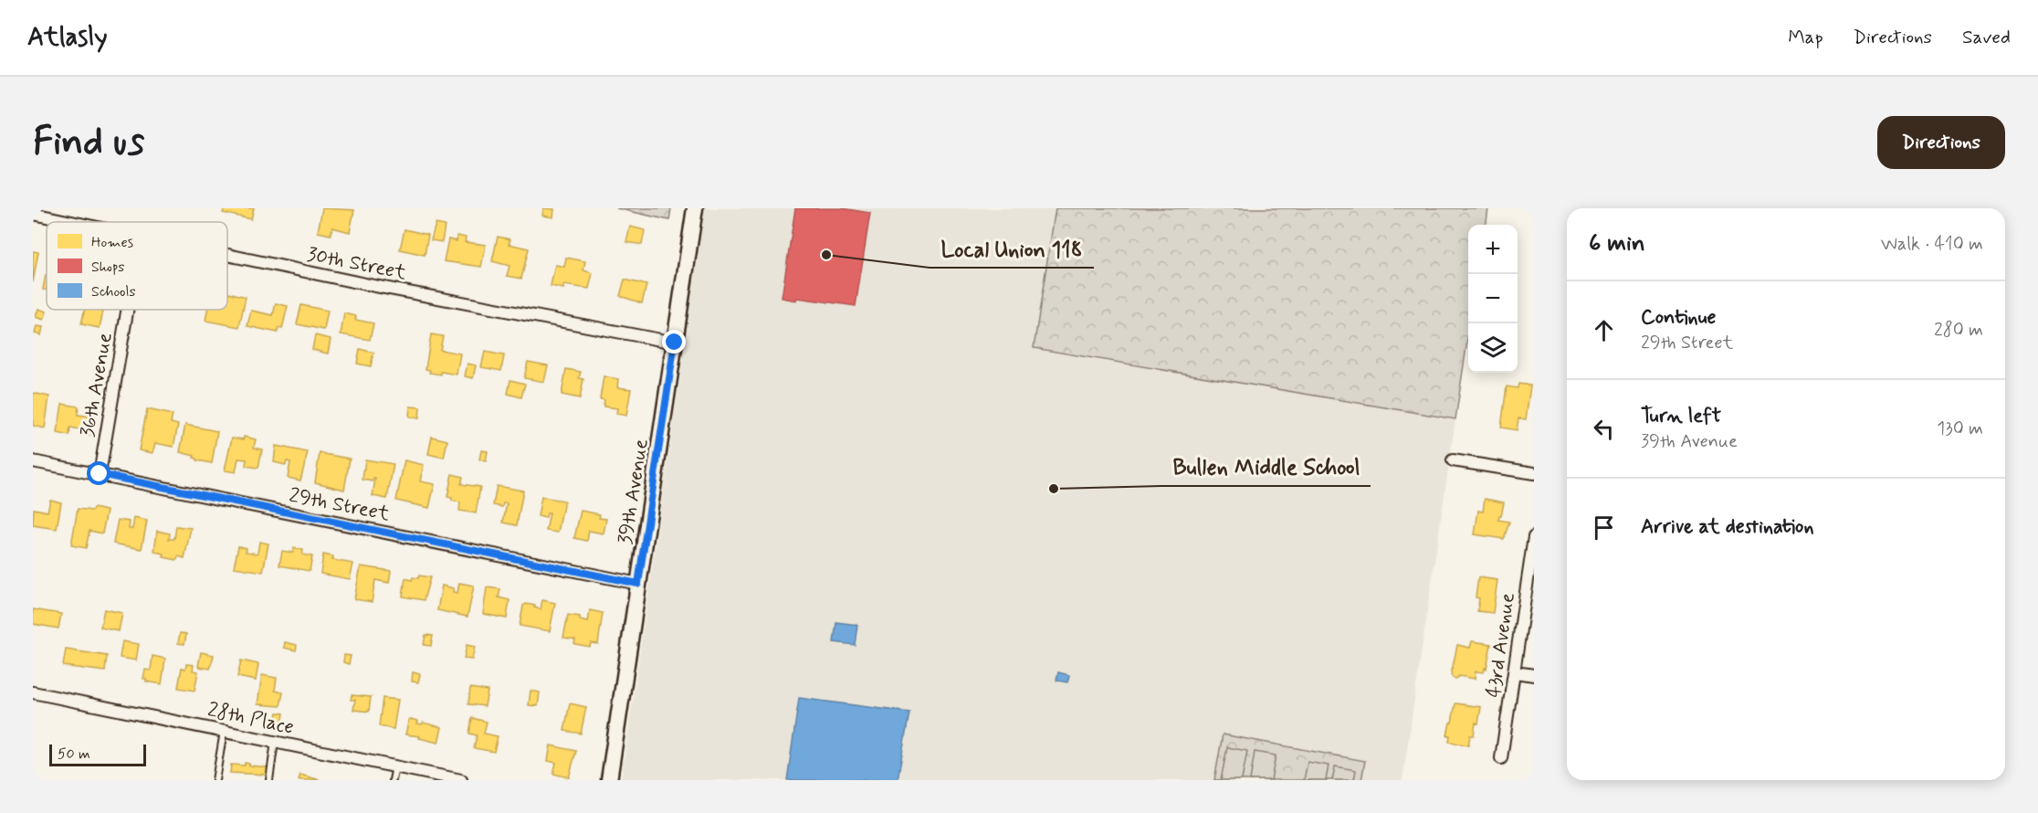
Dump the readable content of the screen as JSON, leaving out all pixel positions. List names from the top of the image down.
{
  "streets": {
    "street": [
      "30th Street",
      "36th Avenue",
      "39th Avenue",
      "29th Street",
      "43rd Avenue",
      "28th Place"
    ]
  },
  "crossings": [
    ["30th Street", "39th Avenue"],
    ["36th Avenue", "29th Street"],
    ["39th Avenue", "29th Street"]
  ],
  "places": ["Local Union 118", "Bullen Middle School"],
  "legend": ["Homes", "Shops", "Schools"],
  "scale_bar": "50 m",
  "page": {
    "header": "Atlasly",
    "nav": ["Map", "Directions", "Saved"],
    "buttons": "Directions",
    "title": "Find us",
    "heading": ["6 min", "Walk · 410 m"],
    "map_buttons": ["+", "−"],
    "list": [
      ["Continue", "29th Street", "280 m"],
      ["Turn left", "39th Avenue", "130 m"],
      "Arrive at destination"
    ],
    "scale": "50 m"
  }
}
